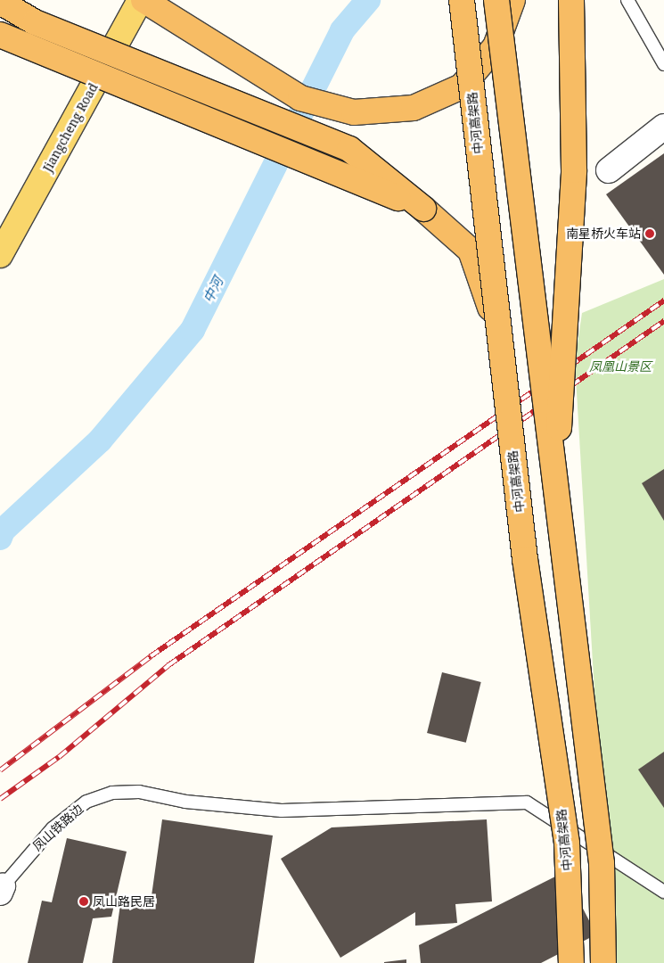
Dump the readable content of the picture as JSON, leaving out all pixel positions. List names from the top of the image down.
{
  "streets": {
    "highway": ["中河高架路"],
    "main road": ["Jiangcheng Road"],
    "lane": ["凤山铁路边"]
  },
  "water": ["中河"],
  "parks": ["凤凰山景区"],
  "places": ["南星桥火车站", "凤山路民居"]
}
